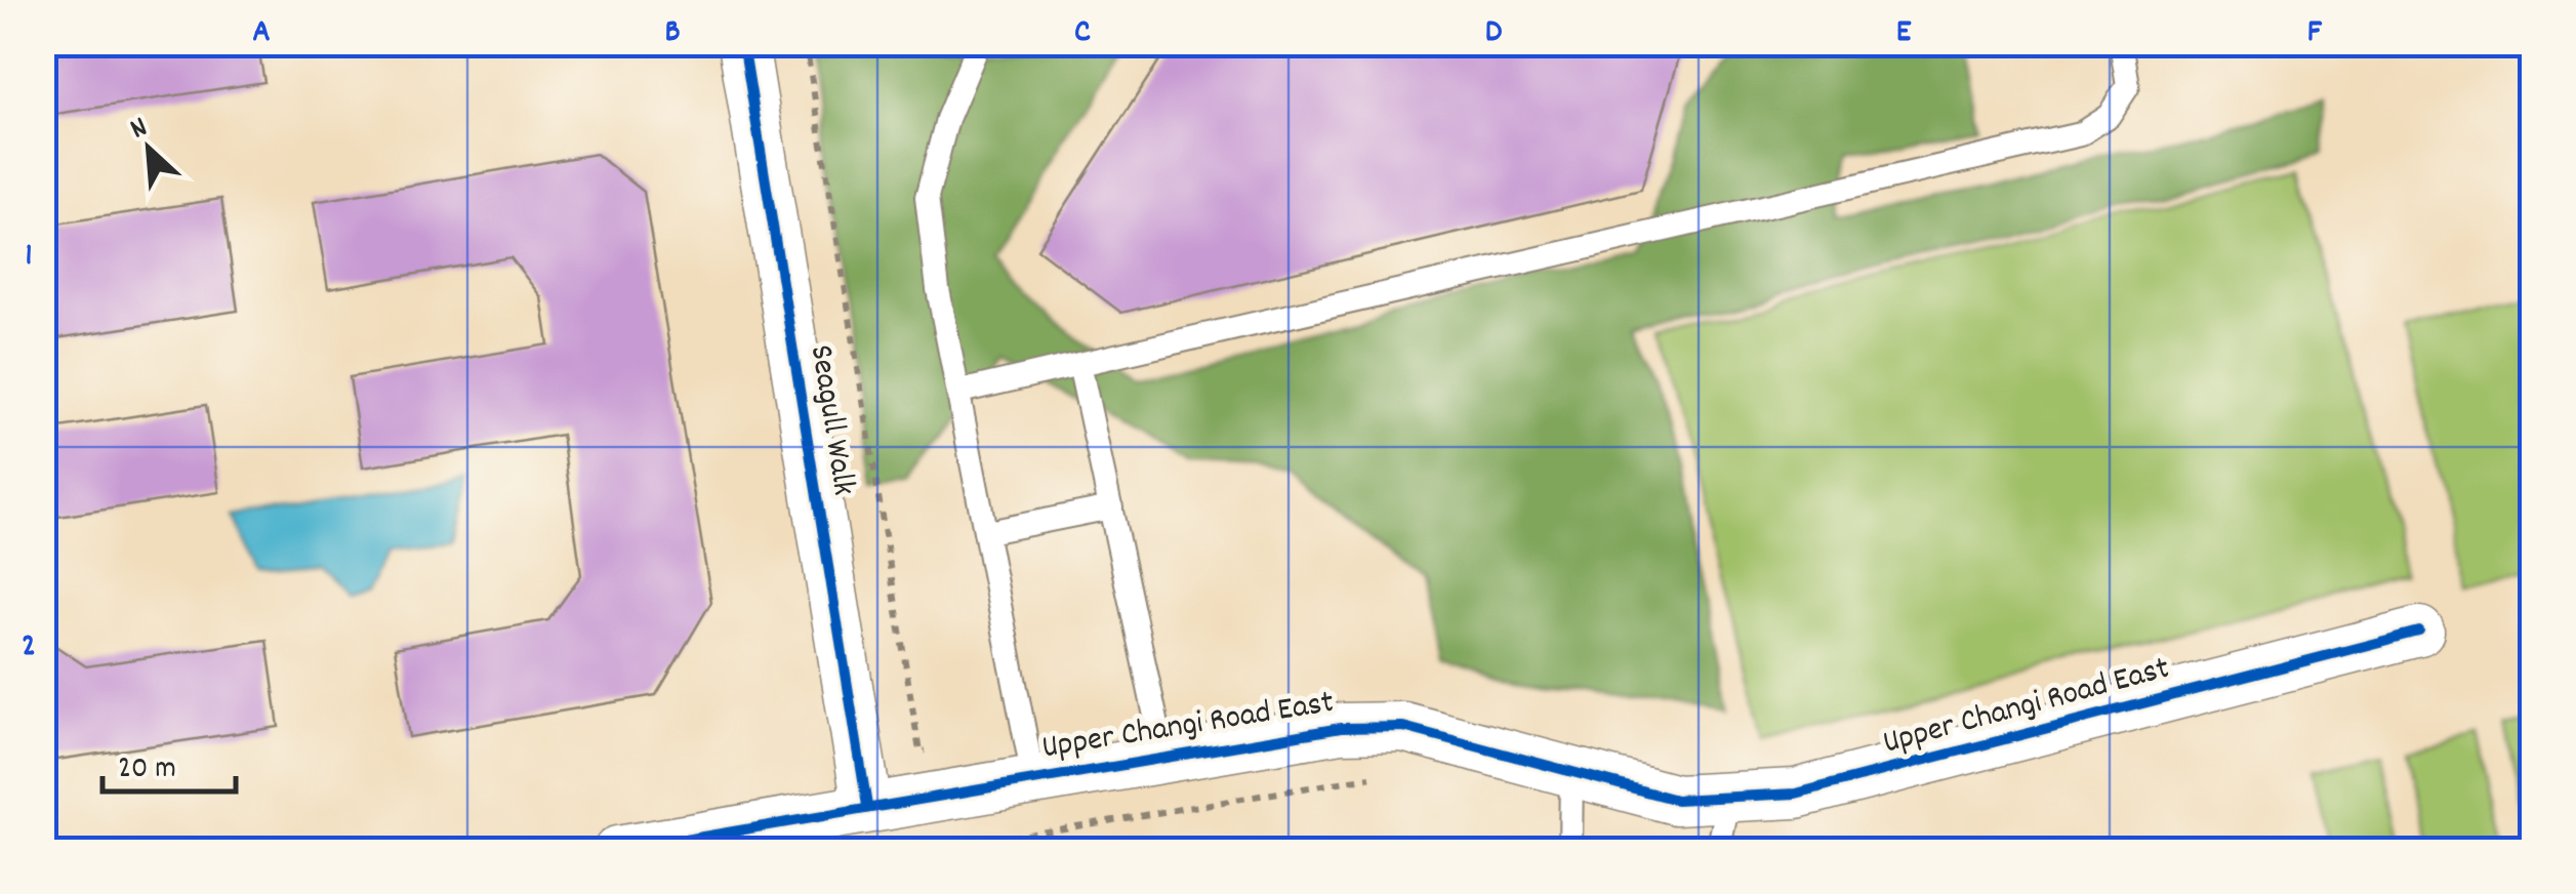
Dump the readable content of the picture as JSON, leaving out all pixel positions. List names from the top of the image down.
{
  "streets": {
    "street": ["Seagull Walk", "Upper Changi Road East"]
  },
  "crossings": [
    ["Seagull Walk", "Upper Changi Road East"]
  ],
  "scale_bar": "20 m",
  "north": "top left",
  "grid": {
    "columns": [
      "A",
      "B",
      "C",
      "D",
      "E",
      "F"
    ],
    "rows": ["1", "2"]
  }
}
